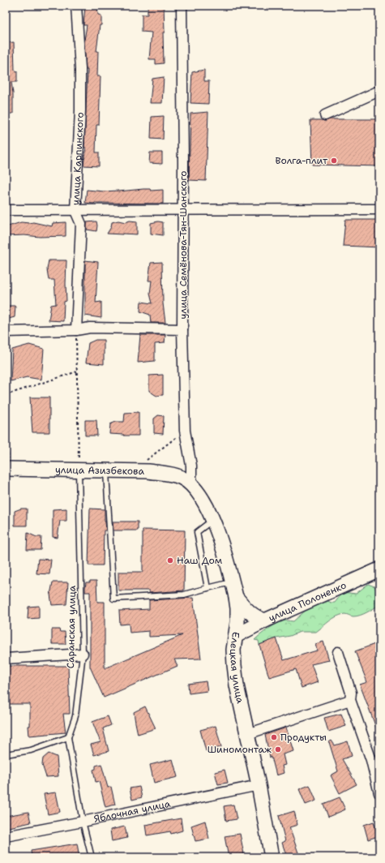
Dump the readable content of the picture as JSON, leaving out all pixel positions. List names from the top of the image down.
{
  "streets": {
    "main road": ["улица Азизбекова", "улица Полоненко", "Елецкая улица"],
    "street": ["улица Карпинского", "улица Семёнова-Тян-Шанского", "Яблочная улица"],
    "lane": ["Саранская улица"]
  },
  "crossings": [
    ["улица Семёнова-Тян-Шанского", "улица Азизбекова"],
    ["улица Семёнова-Тян-Шанского", "Елецкая улица"],
    ["улица Азизбекова", "Саранская улица"],
    ["улица Азизбекова", "Елецкая улица"],
    ["улица Полоненко", "Елецкая улица"],
    ["Саранская улица", "Яблочная улица"],
    ["Елецкая улица", "Яблочная улица"]
  ],
  "places": [
    "Волга-плит",
    "Наш Дом",
    "Продукты",
    "Шиномонтаж"
  ]
}
